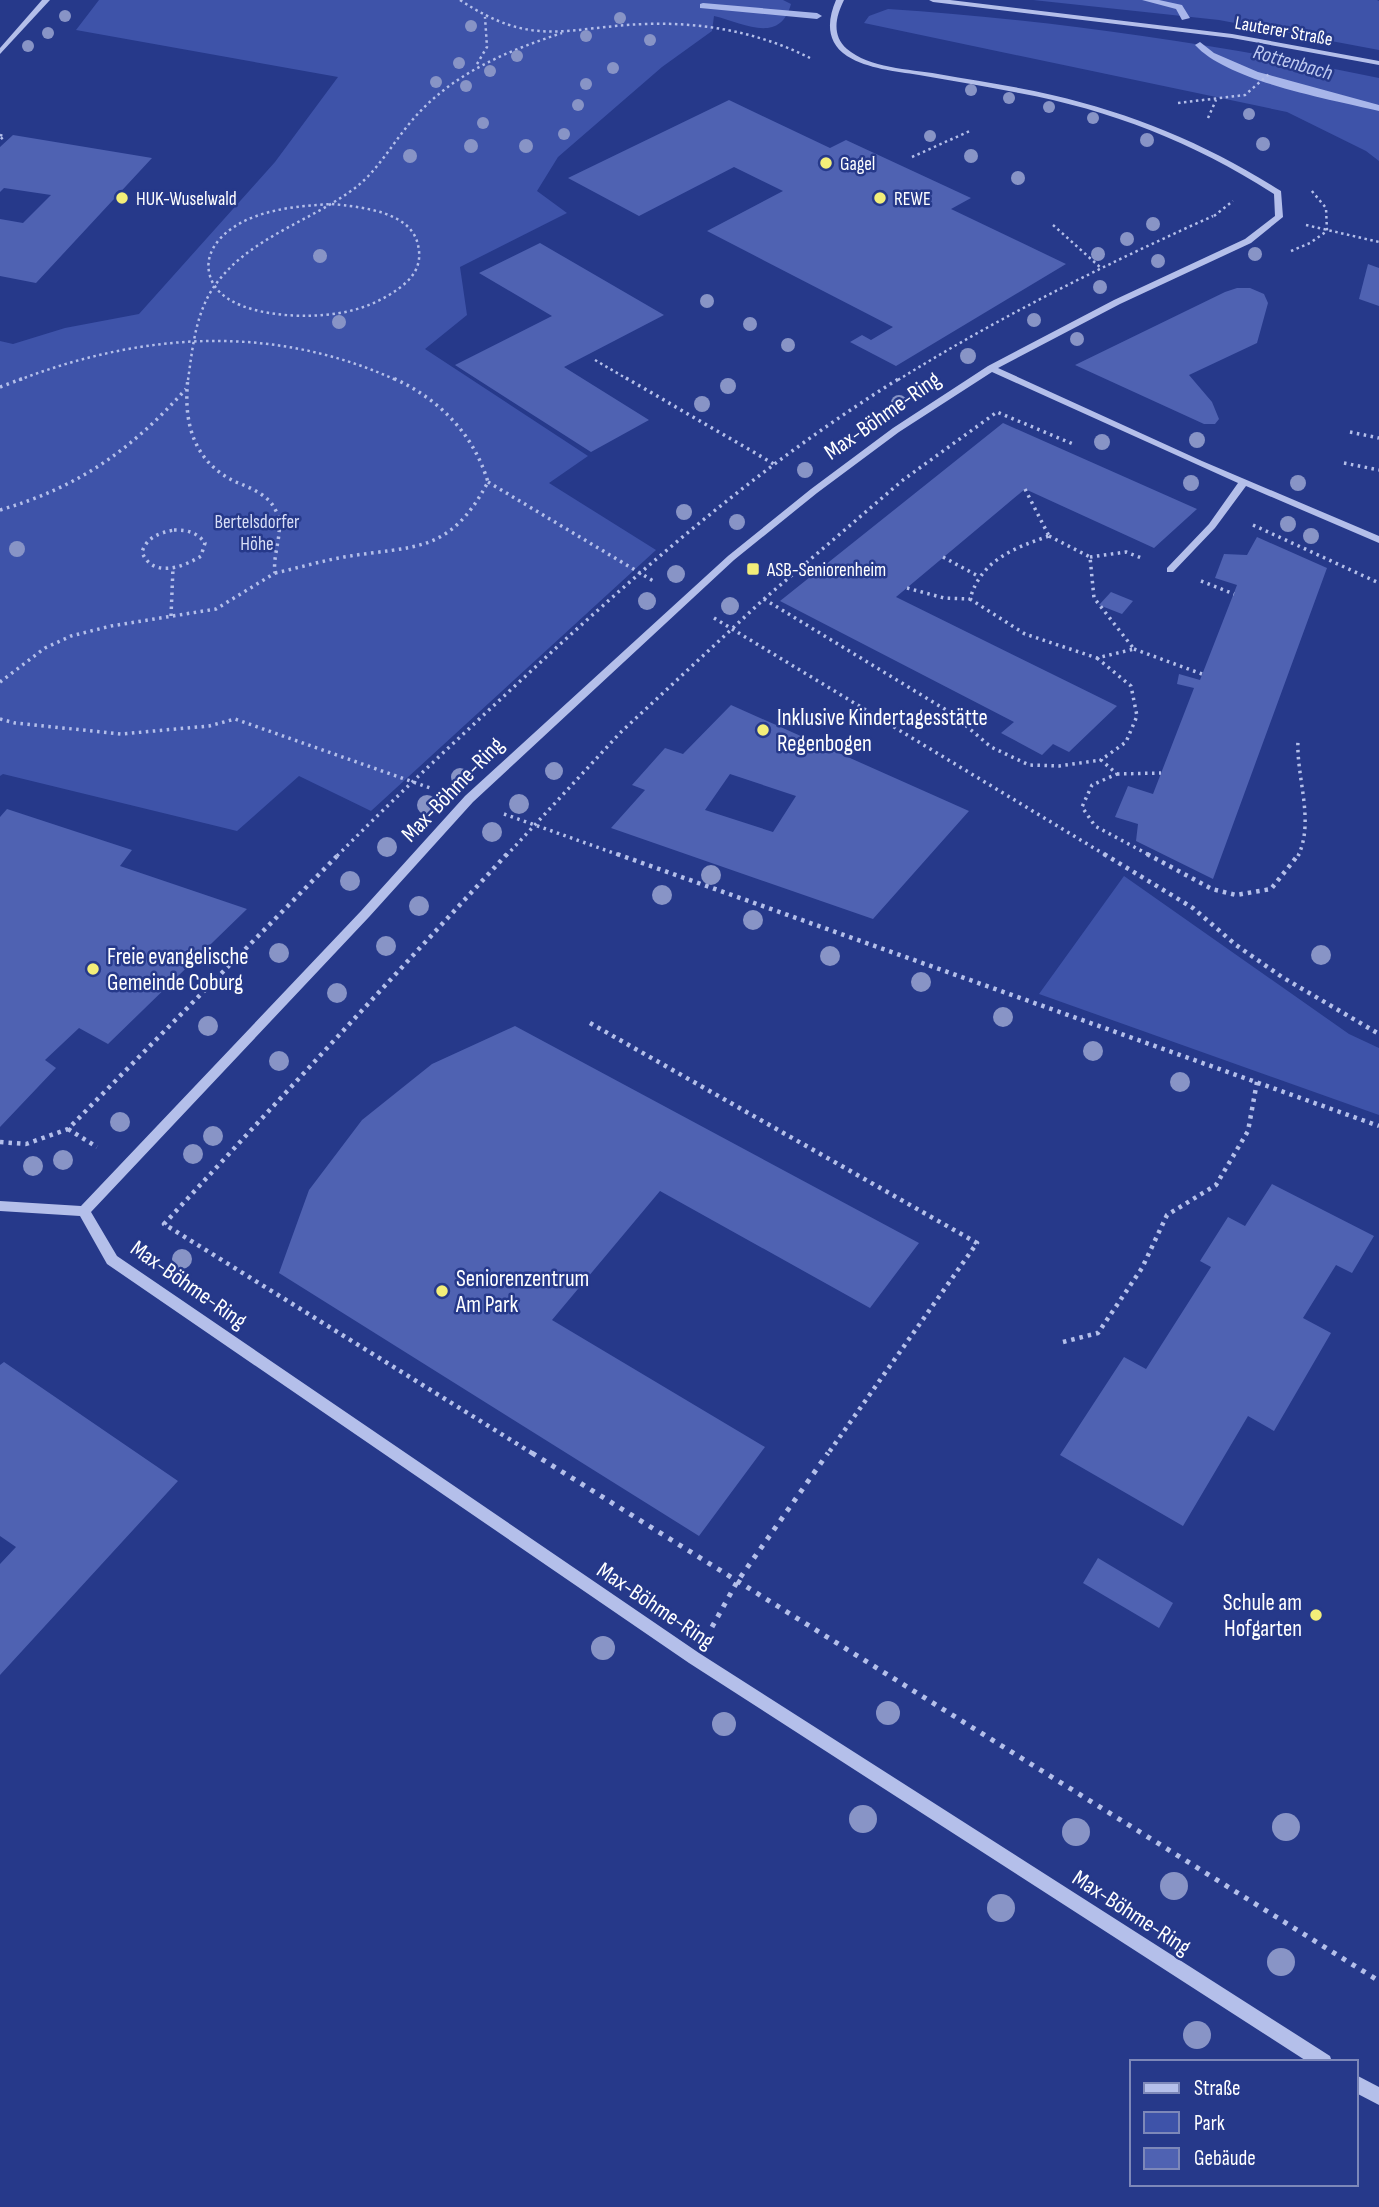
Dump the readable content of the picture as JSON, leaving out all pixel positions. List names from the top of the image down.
{
  "streets": {
    "street": ["Lauterer Straße", "Max-Böhme-Ring"]
  },
  "water": ["Rottenbach"],
  "parks": ["Bertelsdorfer Höhe"],
  "places": {
    "other": [
      "Gagel",
      "HUK-Wuselwald",
      "REWE",
      "Inklusive Kindertagesstätte Regenbogen",
      "Freie evangelische Gemeinde Coburg",
      "Seniorenzentrum Am Park",
      "Schule am Hofgarten"
    ],
    "transit": ["ASB-Seniorenheim"]
  },
  "legend": ["Straße", "Park", "Gebäude"]
}
